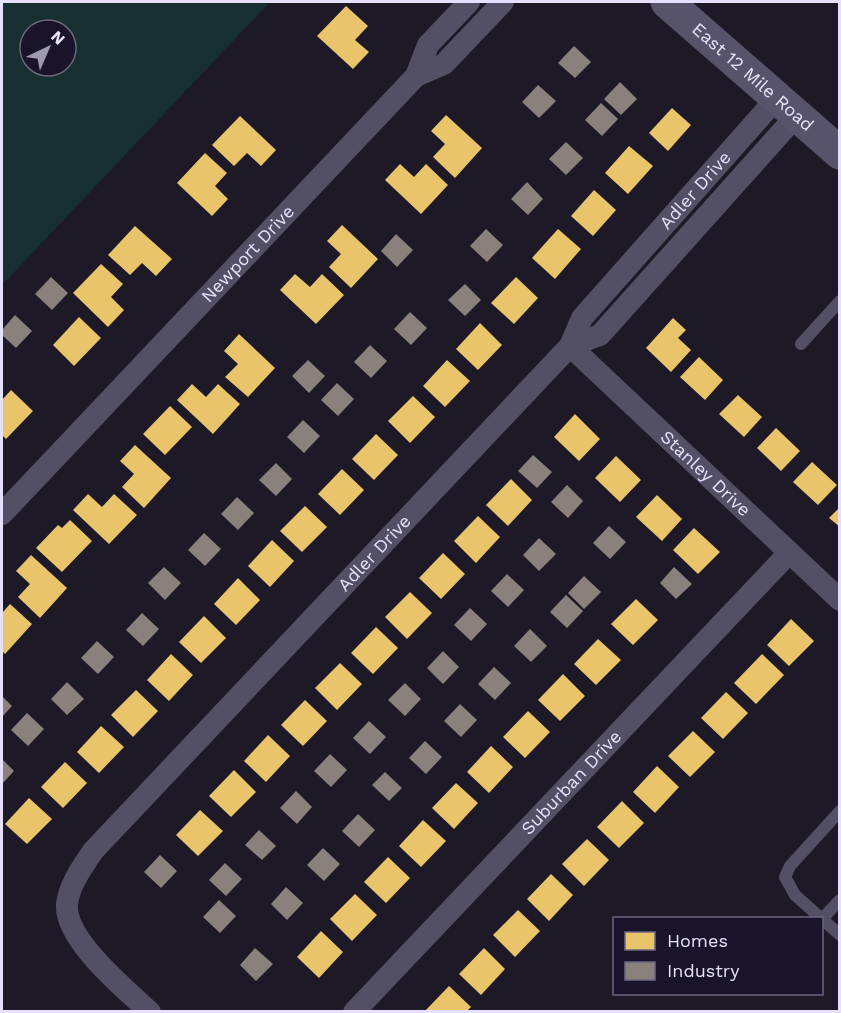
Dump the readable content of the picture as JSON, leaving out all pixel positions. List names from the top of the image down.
{
  "streets": {
    "main road": ["East 12 Mile Road"],
    "street": [
      "Adler Drive",
      "Newport Drive",
      "Stanley Drive",
      "Suburban Drive"
    ]
  },
  "crossings": [
    ["East 12 Mile Road", "Adler Drive"],
    ["Adler Drive", "Stanley Drive"],
    ["Stanley Drive", "Suburban Drive"]
  ],
  "legend": ["Homes", "Industry"],
  "north": "top right"
}
